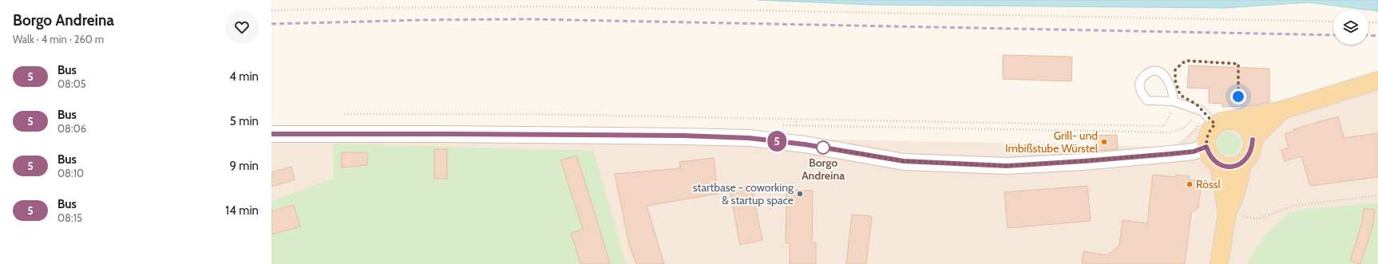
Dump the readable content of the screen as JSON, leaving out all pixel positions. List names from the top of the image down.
{
  "places": [
    "Grill- und Imbißstube Würstel",
    "Borgo Andreina",
    "Rössl",
    "startbase - coworking & startup space"
  ],
  "lines": ["bus line 5"],
  "page": {
    "heading": ["Borgo Andreina", "Walk · 4 min · 260 m"],
    "on_map": "5",
    "list": [
      {
        "mark": "5",
        "name": "Bus",
        "note": "08:05",
        "value": "4 min"
      },
      {
        "mark": "5",
        "name": "Bus",
        "note": "08:06",
        "value": "5 min"
      },
      {
        "mark": "5",
        "name": "Bus",
        "note": "08:10",
        "value": "9 min"
      },
      {
        "mark": "5",
        "name": "Bus",
        "note": "08:15",
        "value": "14 min"
      }
    ]
  }
}
